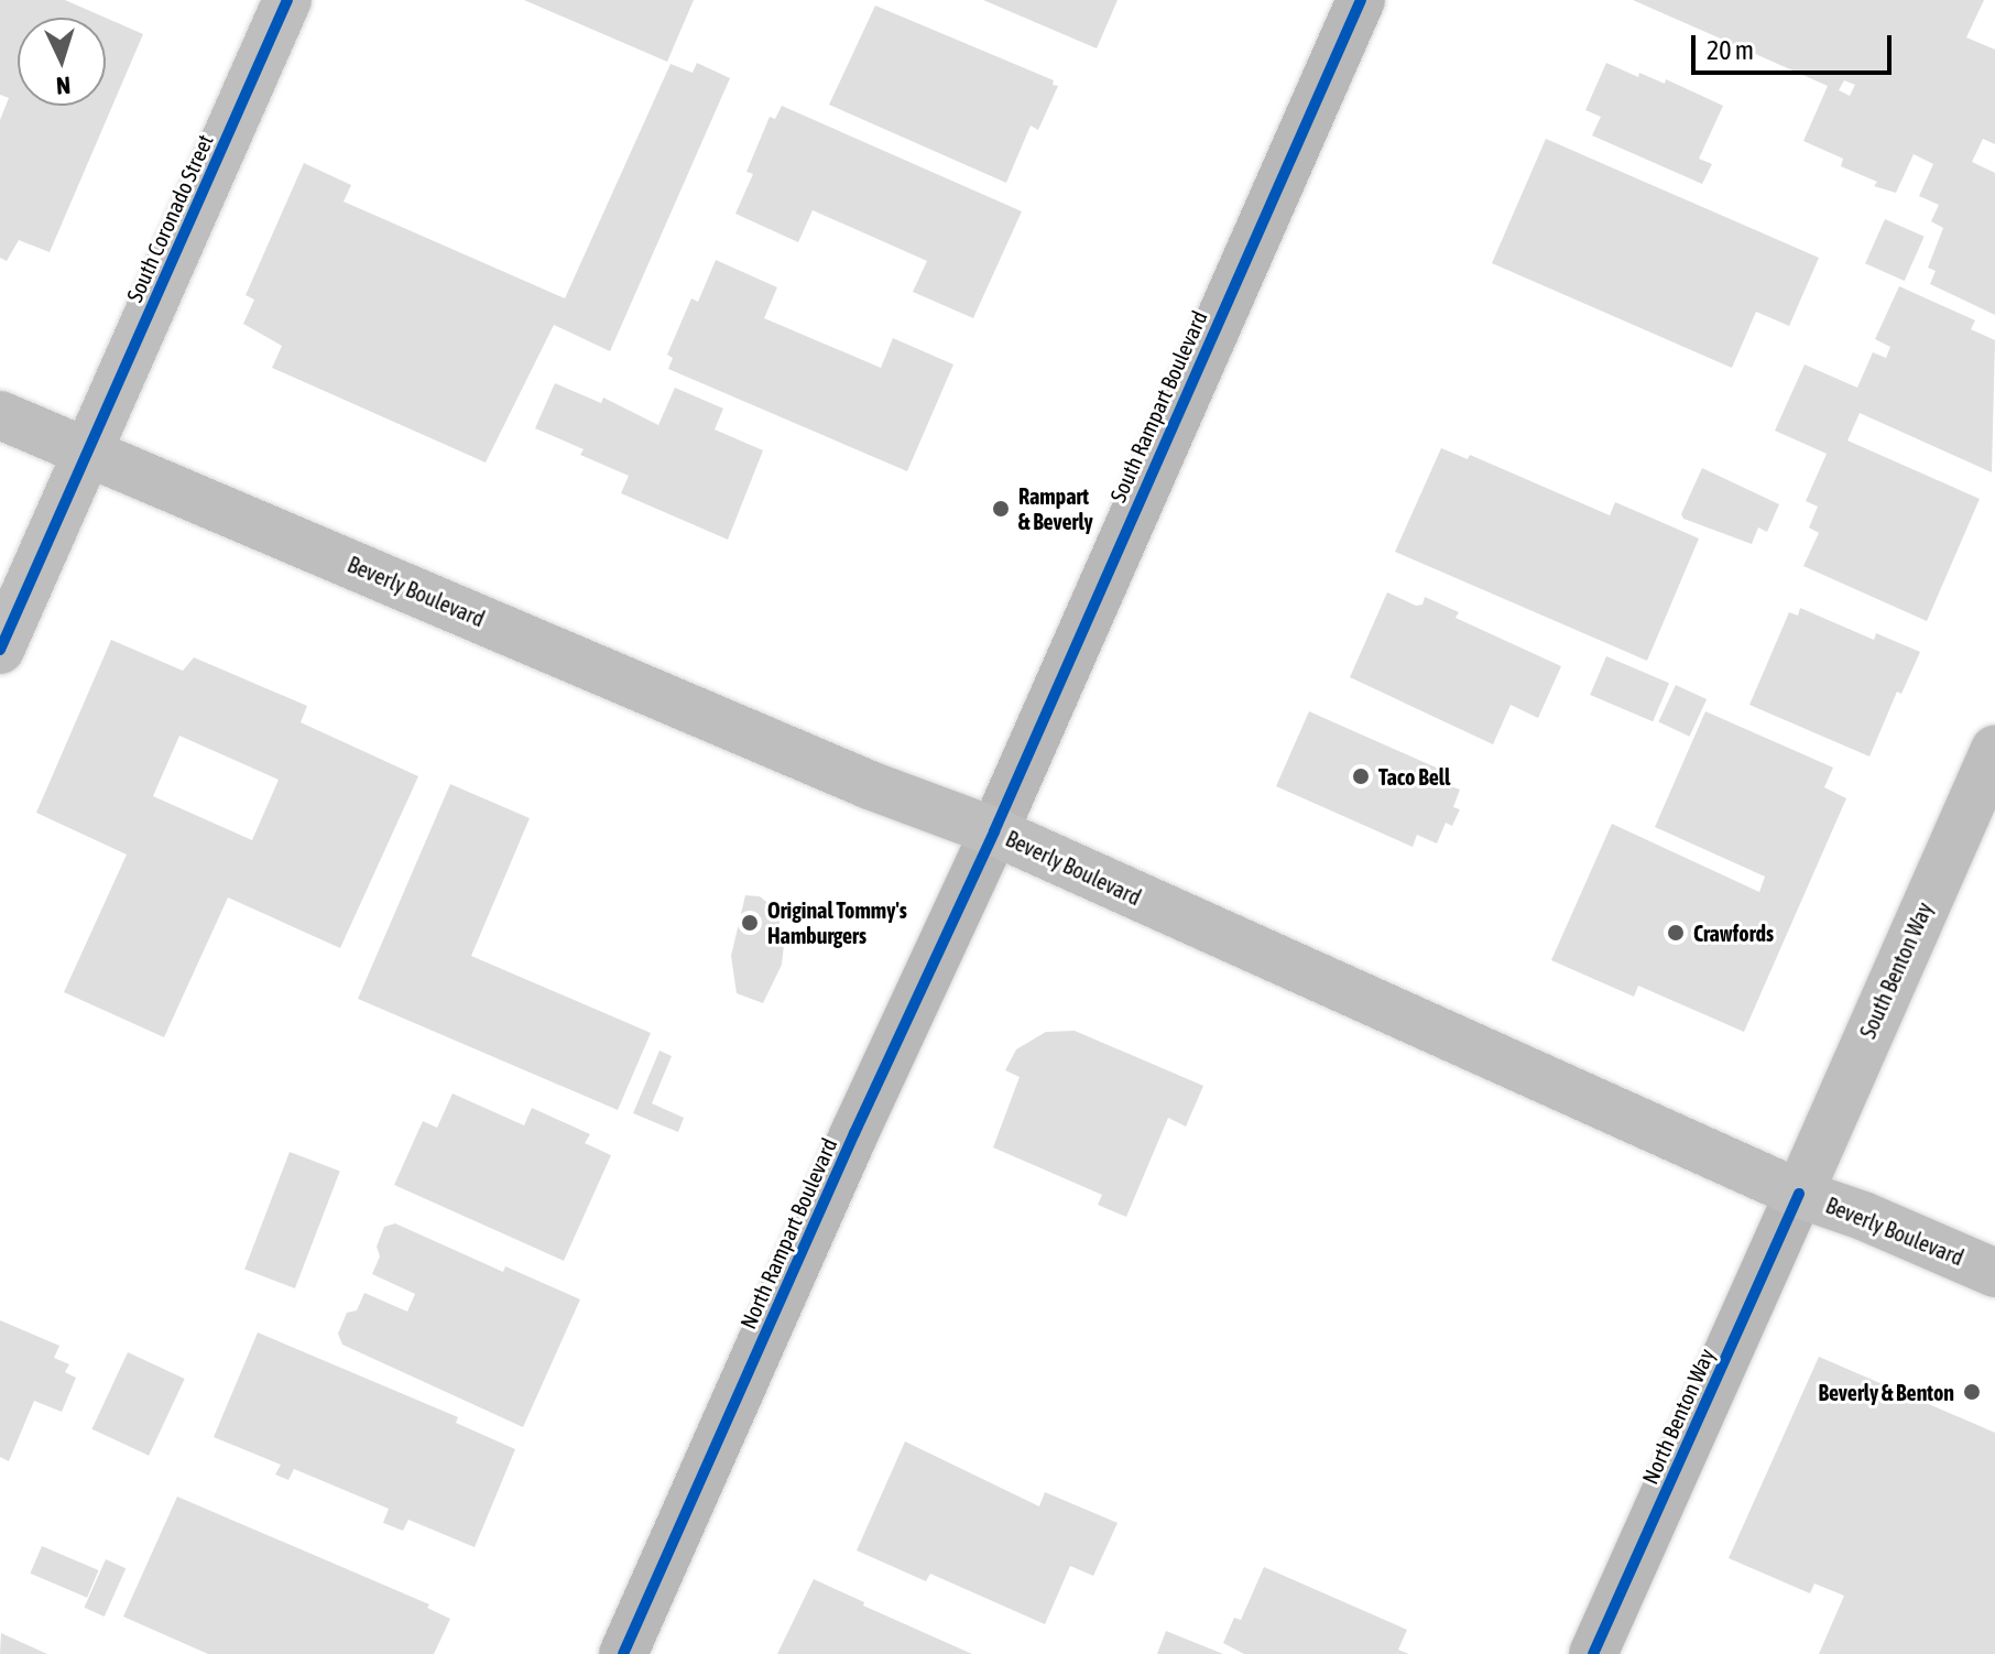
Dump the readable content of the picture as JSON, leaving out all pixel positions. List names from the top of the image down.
{
  "streets": {
    "main road": ["South Coronado Street", "Beverly Boulevard", "South Benton Way"],
    "street": ["South Rampart Boulevard", "North Rampart Boulevard", "North Benton Way"]
  },
  "crossings": [
    ["South Coronado Street", "Beverly Boulevard"],
    ["South Rampart Boulevard", "Beverly Boulevard"],
    ["South Rampart Boulevard", "North Rampart Boulevard"],
    ["Beverly Boulevard", "South Benton Way"],
    ["Beverly Boulevard", "North Rampart Boulevard"],
    ["Beverly Boulevard", "North Benton Way"],
    ["South Benton Way", "North Benton Way"]
  ],
  "places": [
    "Rampart & Beverly",
    "Taco Bell",
    "Original Tommy's Hamburgers",
    "Crawfords",
    "Beverly & Benton"
  ],
  "scale_bar": "20 m",
  "north": "bottom"
}
